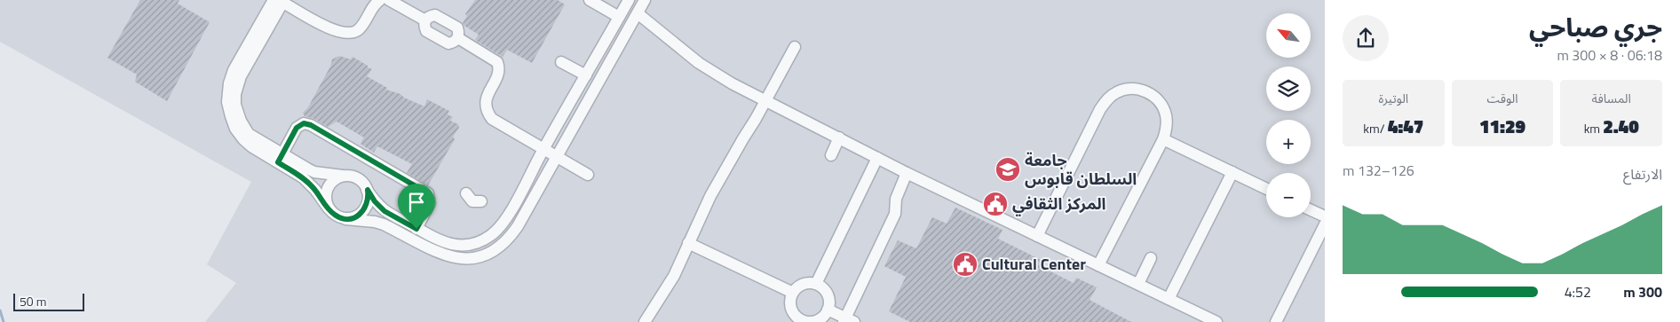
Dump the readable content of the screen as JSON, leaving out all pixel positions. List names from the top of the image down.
{
  "places": {
    "school or university": ["جامعة السلطان قابوس"],
    "public building": ["المركز الثقافي", "Cultural Center"]
  },
  "scale_bar": "50 m",
  "north": "top left",
  "page": {
    "heading": ["جري صباحي", "06:18 · 8 × 300 m"],
    "map_buttons": ["+", "−"],
    "stats": [
      ["المسافة", "2.40 km"],
      ["الوقت", "11:29"],
      ["الوتيرة", "4:47 /km"]
    ],
    "chart": ["الارتفاع", "126–132 m"],
    "list": [
      {
        "name": "300 m",
        "note": "4:52"
      }
    ],
    "scale": "50 m"
  }
}
